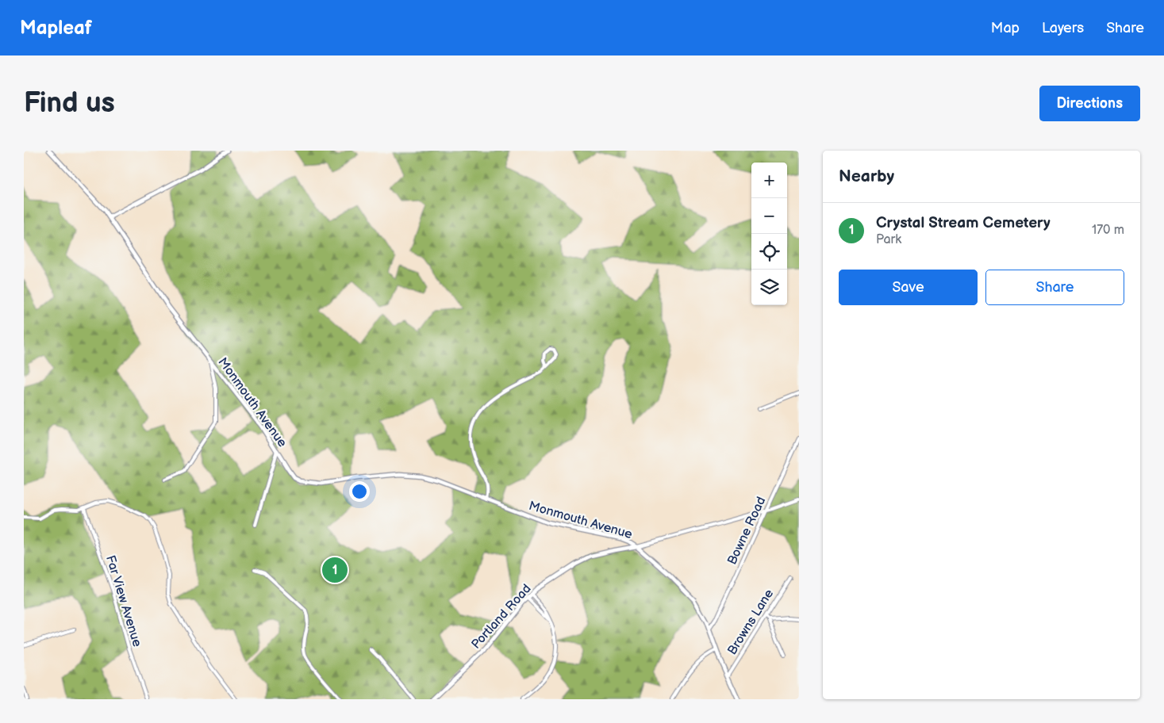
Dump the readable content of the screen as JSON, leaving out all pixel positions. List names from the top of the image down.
{
  "streets": {
    "street": [
      "Monmouth Avenue",
      "Bowne Road",
      "Far View Avenue",
      "Portland Road",
      "Browns Lane"
    ]
  },
  "crossings": [
    ["Monmouth Avenue", "Bowne Road"],
    ["Monmouth Avenue", "Portland Road"],
    ["Monmouth Avenue", "Browns Lane"]
  ],
  "page": {
    "header": "Mapleaf",
    "nav": ["Map", "Layers", "Share"],
    "buttons": [
      "Directions",
      ["Save", "Share"]
    ],
    "title": "Find us",
    "heading": "Nearby",
    "map_buttons": ["+", "−"],
    "list": [
      {
        "mark": "1",
        "name": "Crystal Stream Cemetery",
        "note": "Park",
        "value": "170 m"
      }
    ],
    "pins": "1"
  }
}
